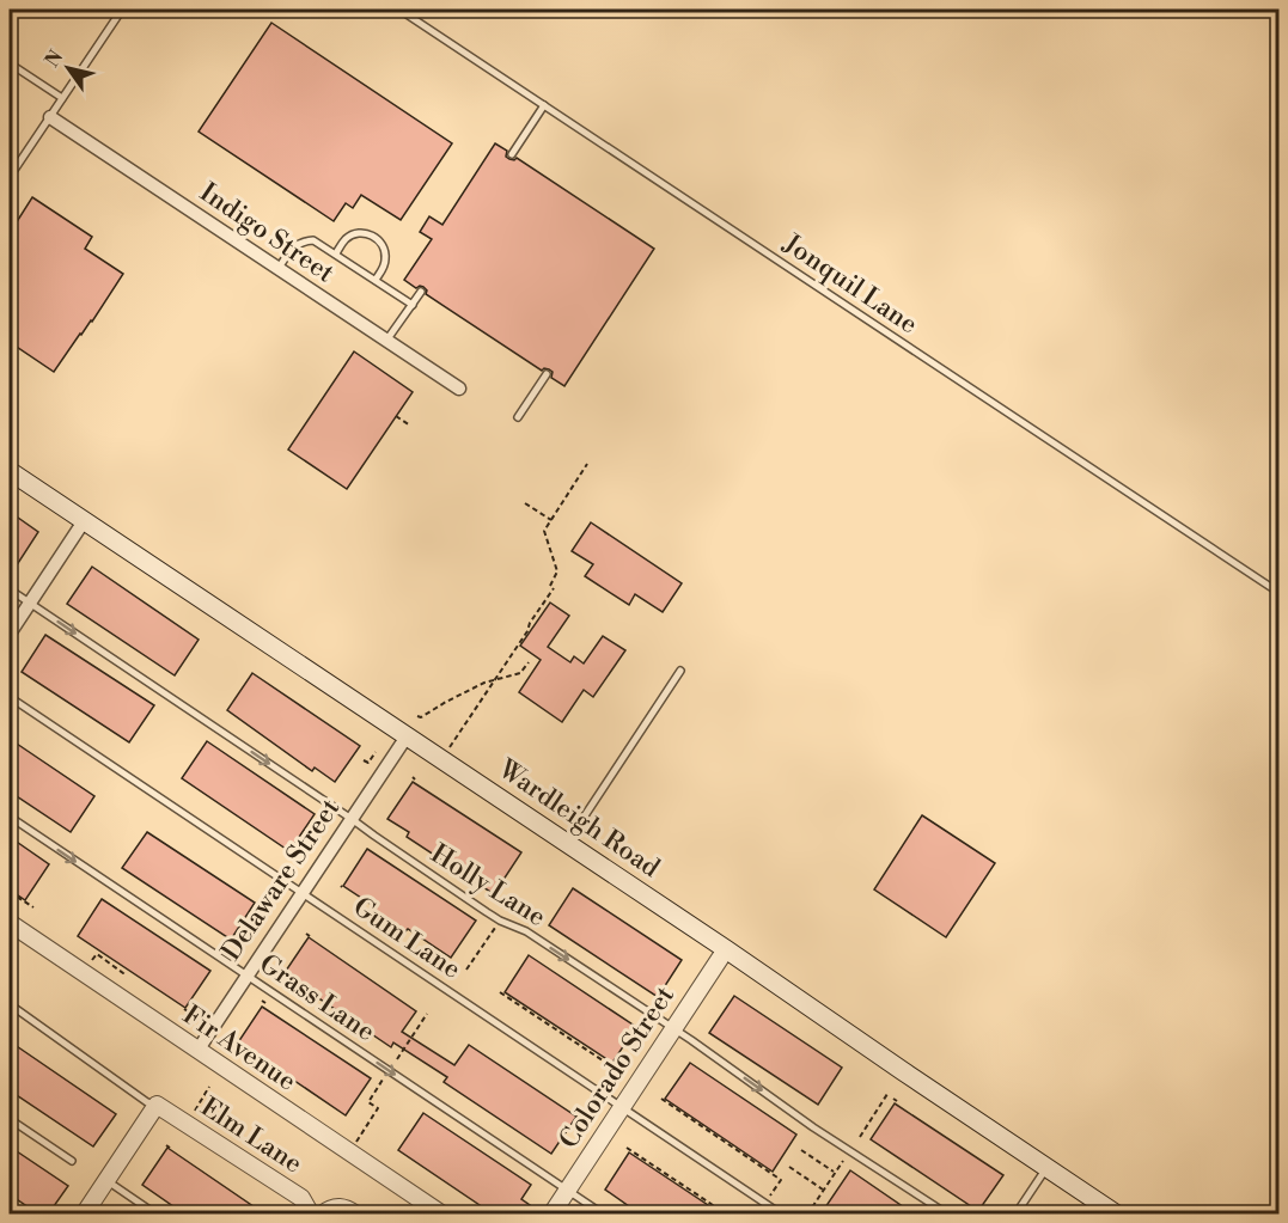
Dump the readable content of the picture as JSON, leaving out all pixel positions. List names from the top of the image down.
{
  "streets": {
    "main road": ["Wardleigh Road"],
    "street": [
      "Indigo Street",
      "Delaware Street",
      "Fir Avenue",
      "Colorado Street",
      "Elm Lane"
    ],
    "lane": [
      "Jonquil Lane",
      "Holly Lane",
      "Gum Lane",
      "Grass Lane"
    ]
  },
  "crossings": [
    ["Wardleigh Road", "Delaware Street"],
    ["Wardleigh Road", "Colorado Street"],
    ["Delaware Street", "Holly Lane"],
    ["Delaware Street", "Gum Lane"],
    ["Delaware Street", "Grass Lane"],
    ["Delaware Street", "Fir Avenue"],
    ["Holly Lane", "Colorado Street"],
    ["Gum Lane", "Colorado Street"],
    ["Grass Lane", "Colorado Street"]
  ],
  "one_way": ["Holly Lane", "Grass Lane"],
  "north": "top left"
}
